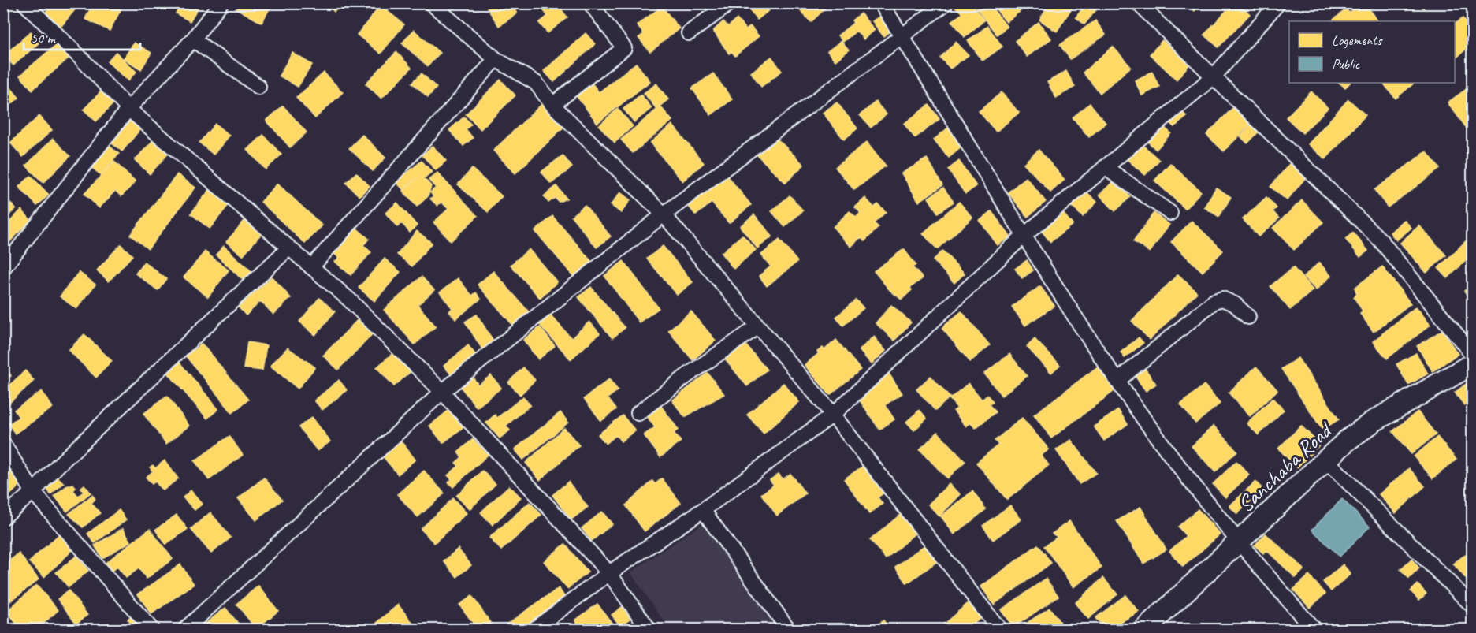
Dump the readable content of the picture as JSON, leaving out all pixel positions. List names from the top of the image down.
{
  "streets": {
    "street": ["Sanchaba Road"]
  },
  "legend": ["Logements", "Public"],
  "scale_bar": "50 m"
}
